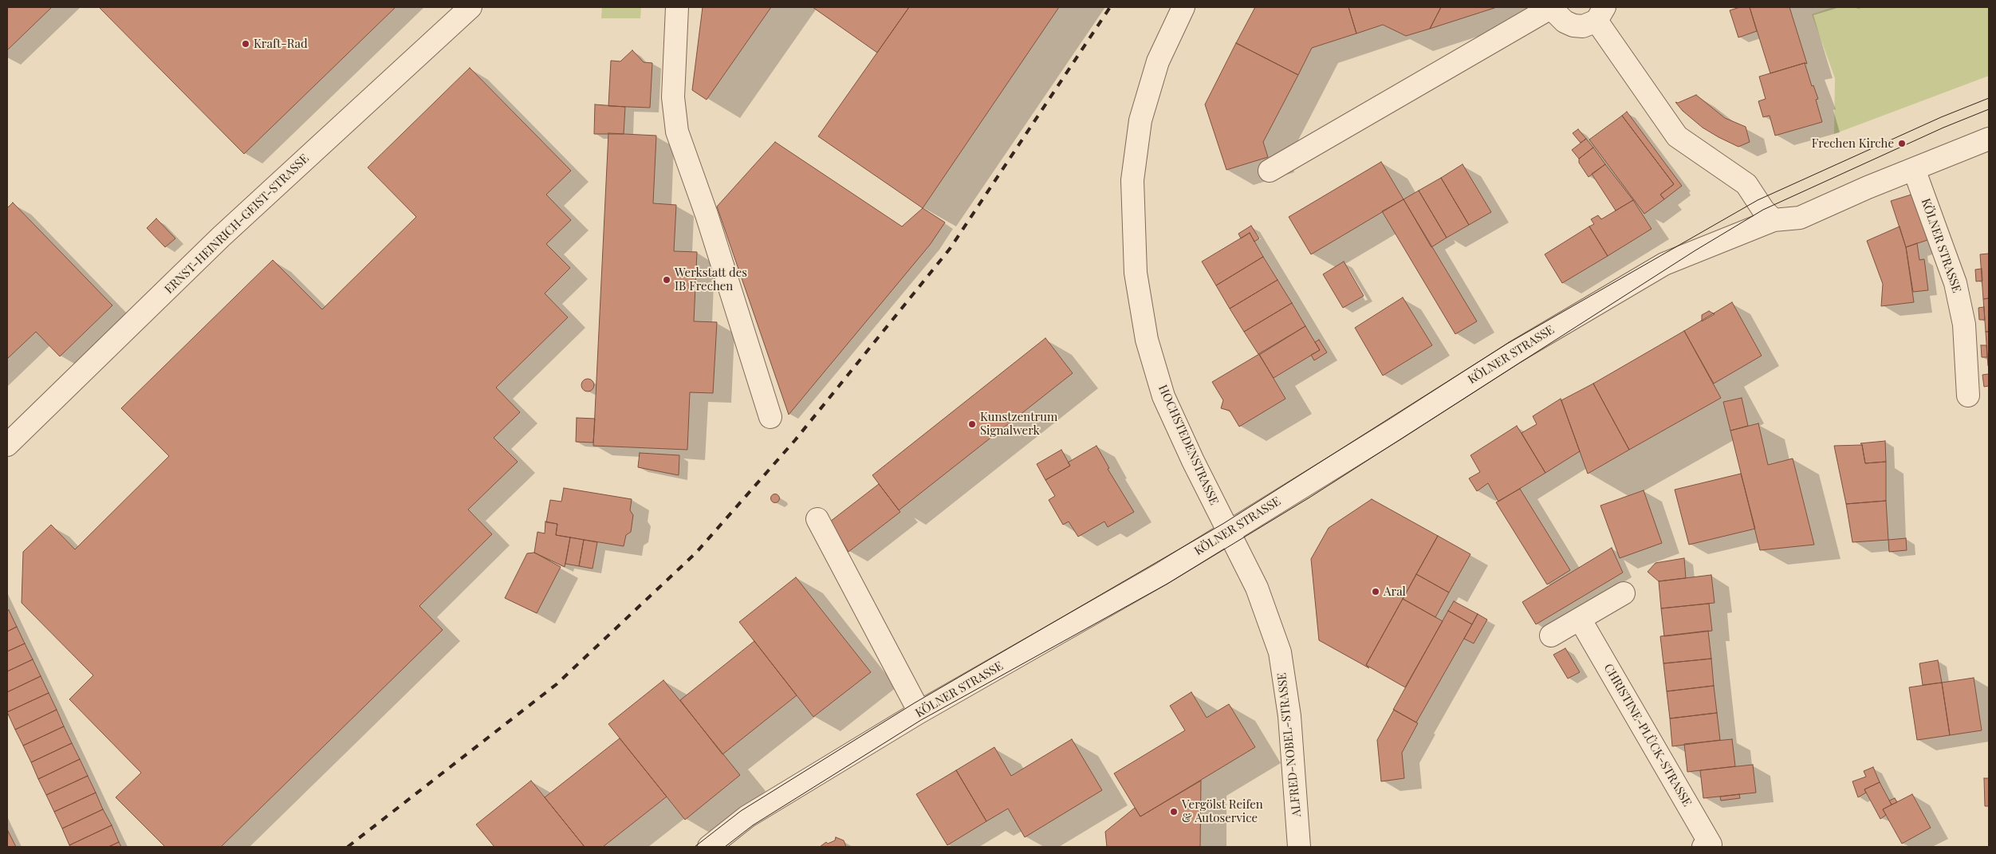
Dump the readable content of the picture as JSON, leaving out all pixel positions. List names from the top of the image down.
{
  "streets": {
    "street": [
      "ERNST-HEINRICH-GEIST-STRASSE",
      "KÖLNER STRASSE",
      "HOCHSTEDENSTRASSE",
      "CHRISTINE-PLÜCK-STRASSE",
      "ALFRED-NOBEL-STRASSE"
    ]
  },
  "crossings": [
    ["KÖLNER STRASSE", "HOCHSTEDENSTRASSE"],
    ["KÖLNER STRASSE", "ALFRED-NOBEL-STRASSE"],
    ["HOCHSTEDENSTRASSE", "ALFRED-NOBEL-STRASSE"]
  ],
  "places": [
    "Kraft-Rad",
    "Frechen Kirche",
    "Werkstatt des IB Frechen",
    "Kunstzentrum Signalwerk",
    "Aral",
    "Vergölst Reifen & Autoservice"
  ]
}
